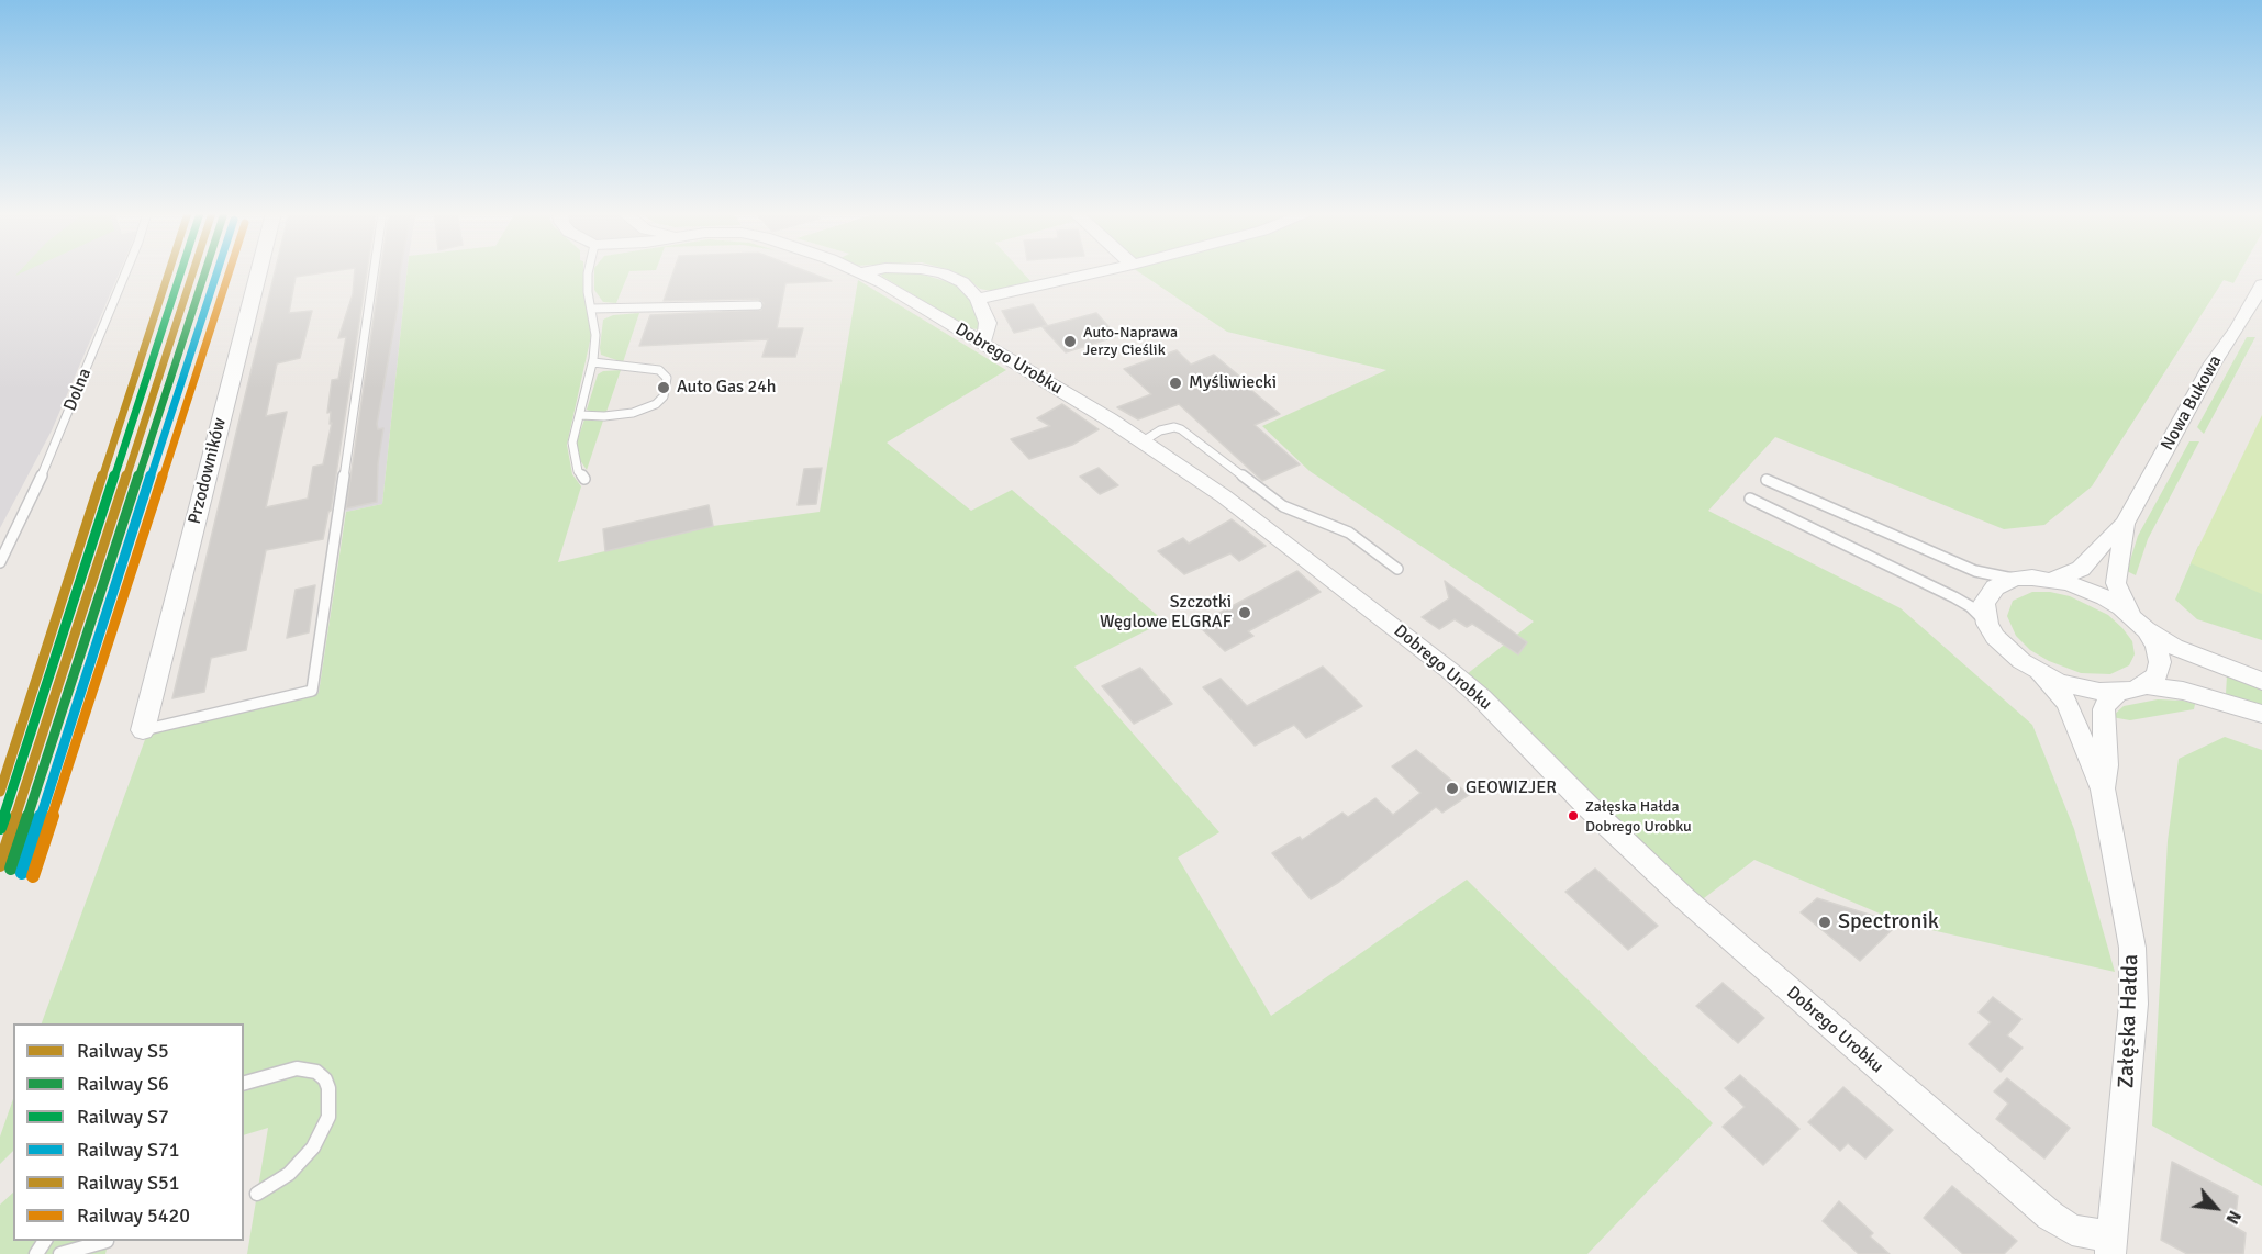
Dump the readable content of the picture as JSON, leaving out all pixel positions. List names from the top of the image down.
{
  "streets": {
    "street": [
      "Dobrego Urobku",
      "Nowa Bukowa",
      "Przodowników",
      "Załęska Hałda"
    ],
    "lane": ["Dolna"]
  },
  "crossings": [
    ["Dobrego Urobku", "Załęska Hałda"]
  ],
  "places": [
    "Auto-Naprawa Jerzy Cieślik",
    "Myśliwiecki",
    "Auto Gas 24h",
    "Szczotki Węglowe ELGRAF",
    "GEOWIZJER",
    "Załęska Hałda Dobrego Urobku",
    "Spectronik"
  ],
  "lines": [
    "rail line S5",
    "rail line S6",
    "rail line S7",
    "rail line S71",
    "rail line S51",
    "rail line 5420"
  ],
  "legend": [
    "Railway S5",
    "Railway S6",
    "Railway S7",
    "Railway S71",
    "Railway S51",
    "Railway 5420"
  ],
  "north": "bottom right"
}
